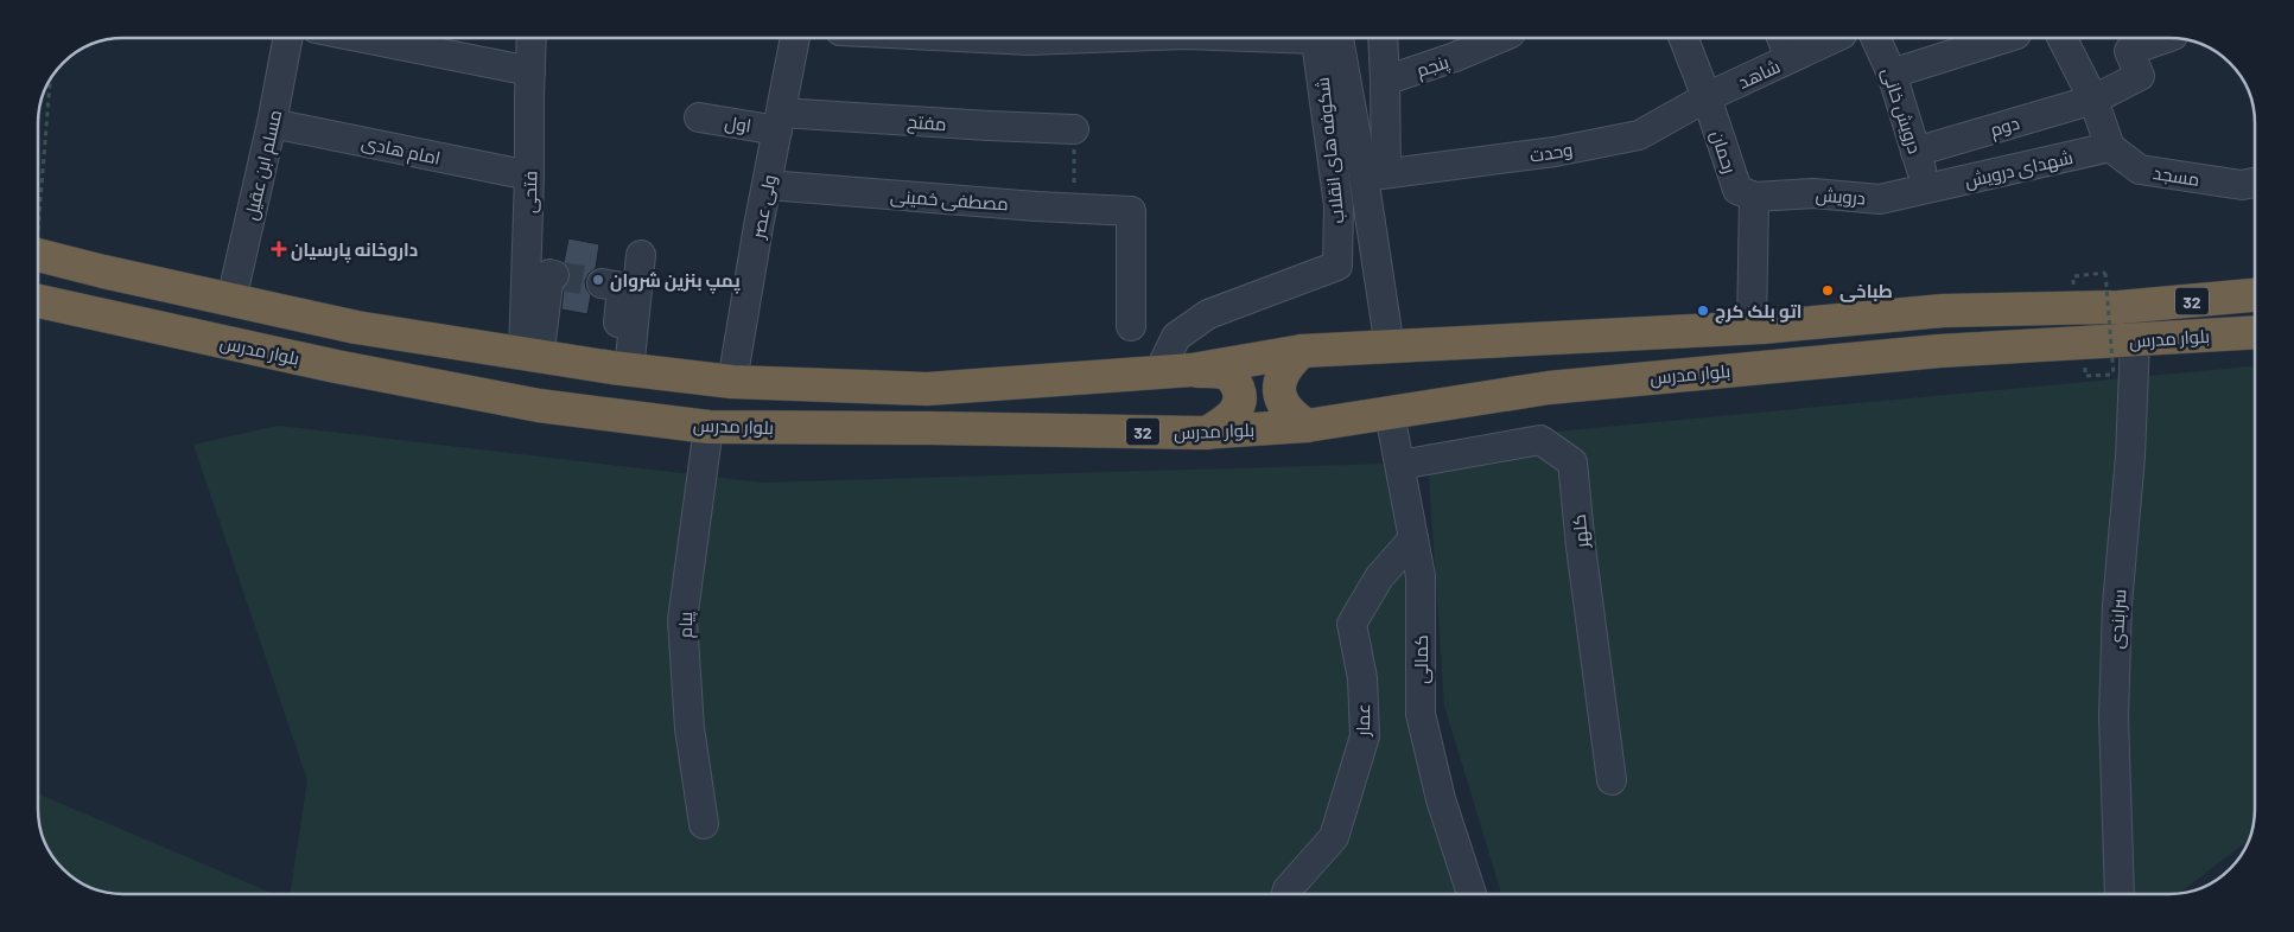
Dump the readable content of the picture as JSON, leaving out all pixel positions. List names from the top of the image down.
{
  "streets": {
    "highway": ["32", "بلوار مدرس"],
    "street": [
      "پنجم",
      "شاهد",
      "درویش خانی",
      "مفتح",
      "اول",
      "دوم",
      "امام هادی",
      "شکوفه های انقلاب",
      "وحدت",
      "رحمان",
      "مسلم ابن عقیل",
      "شهدای درویش",
      "مسجد",
      "فتحی",
      "درویش",
      "مصطفی خمینی",
      "ولی عصر",
      "کلهر",
      "سرابندی",
      "پیام",
      "کمالی",
      "عمار"
    ]
  },
  "crossings": [
    ["پنجم", "شکوفه های انقلاب"],
    ["شاهد", "وحدت"],
    ["شاهد", "رحمان"],
    ["درویش خانی", "دوم"],
    ["درویش خانی", "شهدای درویش"],
    ["درویش خانی", "درویش"],
    ["مفتح", "اول"],
    ["مفتح", "ولی عصر"],
    ["اول", "ولی عصر"],
    ["امام هادی", "مسلم ابن عقیل"],
    ["امام هادی", "فتحی"],
    ["شکوفه های انقلاب", "وحدت"],
    ["شکوفه های انقلاب", "بلوار مدرس"],
    ["وحدت", "رحمان"],
    ["رحمان", "درویش"],
    ["مسلم ابن عقیل", "بلوار مدرس"],
    ["شهدای درویش", "مسجد"],
    ["شهدای درویش", "درویش"],
    ["فتحی", "بلوار مدرس"],
    ["مصطفی خمینی", "ولی عصر"],
    ["ولی عصر", "بلوار مدرس"],
    ["32", "بلوار مدرس"],
    ["بلوار مدرس", "سرابندی"],
    ["بلوار مدرس", "پیام"],
    ["بلوار مدرس", "کمالی"],
    ["کلهر", "کمالی"],
    ["کمالی", "عمار"]
  ],
  "places": {
    "health": ["داروخانه پارسیان"],
    "other": ["پمپ بنزین شروان", "طباخی", "اتو بلک کرج"]
  }
}
